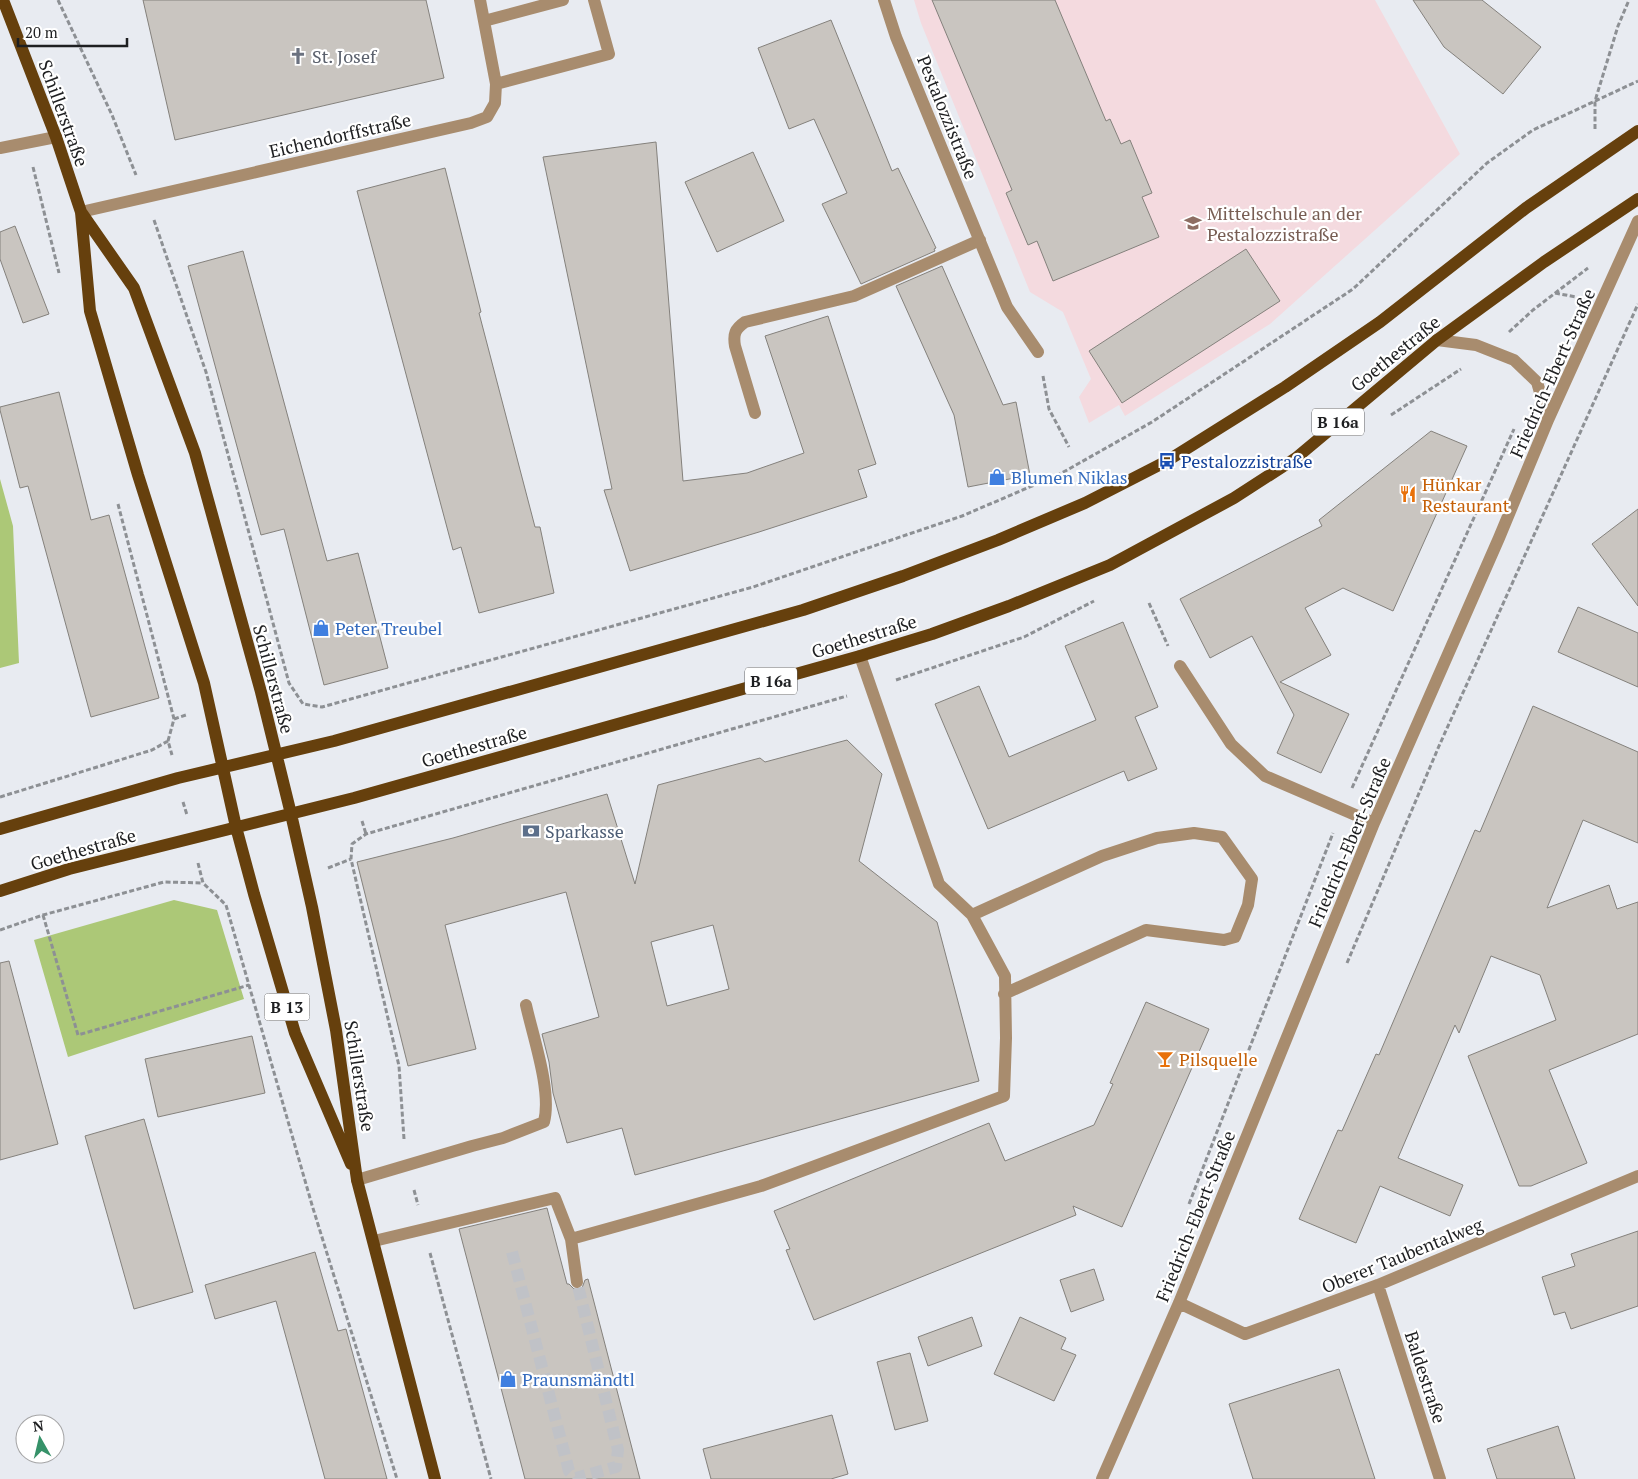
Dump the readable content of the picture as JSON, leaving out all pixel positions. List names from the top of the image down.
{
  "streets": {
    "main road": [
      "Schillerstraße",
      "Goethestraße",
      "B 16a",
      "B 13"
    ],
    "street": [
      "Pestalozzistraße",
      "Eichendorffstraße",
      "Friedrich-Ebert-Straße",
      "Oberer Taubentalweg",
      "Baldestraße"
    ]
  },
  "crossings": [
    ["Schillerstraße", "Eichendorffstraße"],
    ["Schillerstraße", "Goethestraße"],
    ["Friedrich-Ebert-Straße", "Oberer Taubentalweg"],
    ["Oberer Taubentalweg", "Baldestraße"]
  ],
  "places": {
    "church": ["St. Josef"],
    "school or university": ["Mittelschule an der Pestalozzistraße"],
    "bus stop": ["Pestalozzistraße"],
    "shop": ["Blumen Niklas", "Peter Treubel", "Praunsmändtl"],
    "restaurant": ["Hünkar Restaurant"],
    "bank": ["Sparkasse"],
    "bar": ["Pilsquelle"]
  },
  "scale_bar": "20 m",
  "north": "top"
}
